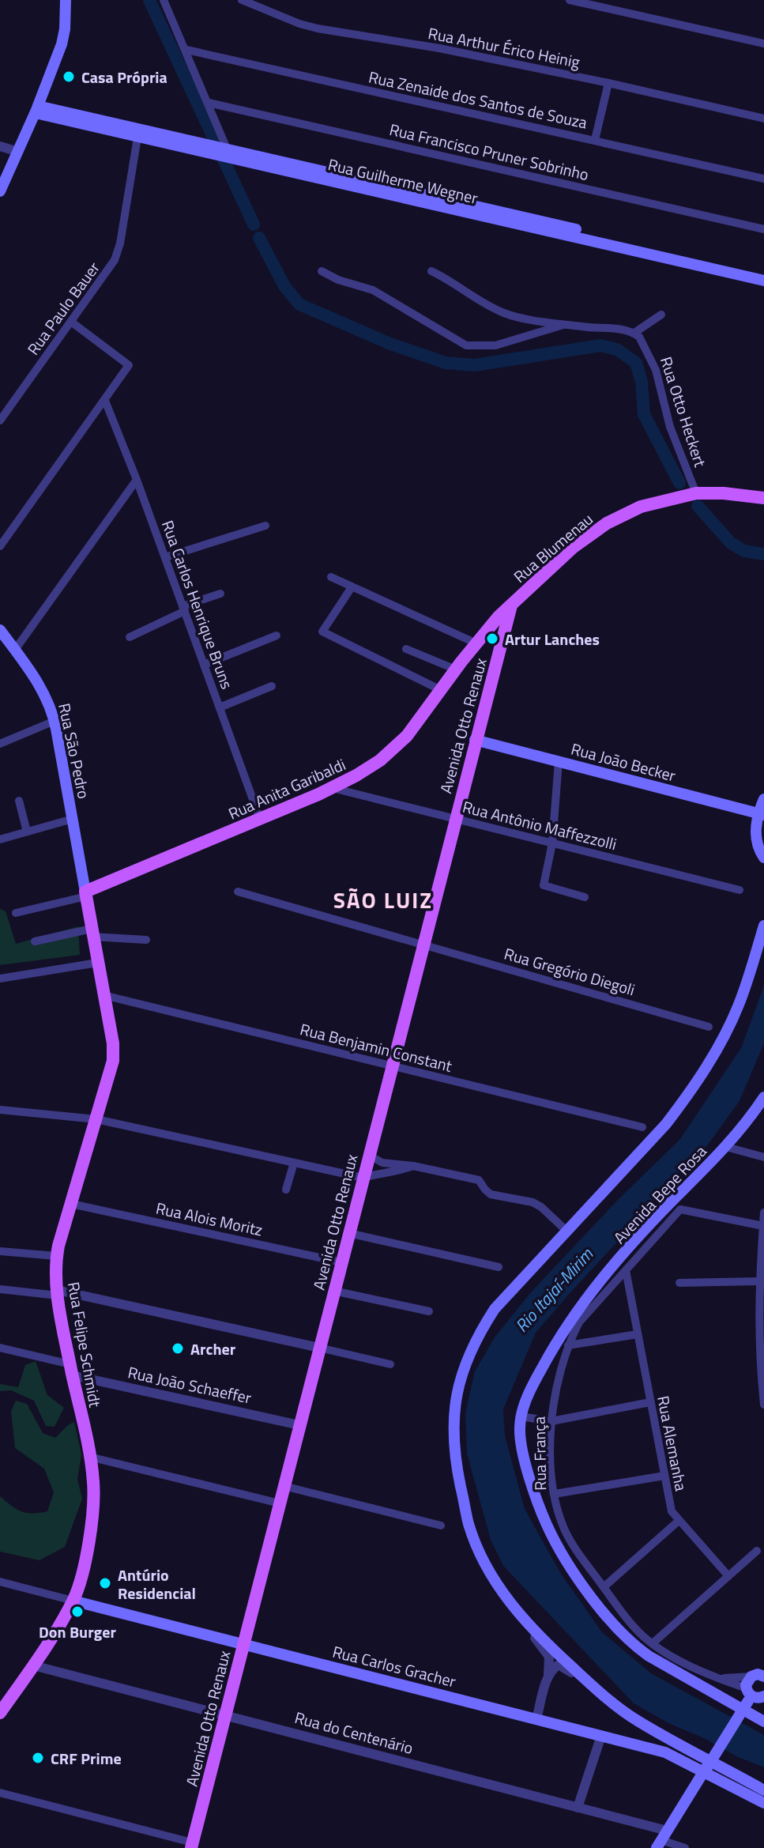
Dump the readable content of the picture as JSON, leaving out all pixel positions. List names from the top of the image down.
{
  "streets": {
    "main road": [
      "Rua Guilherme Wegner",
      "Rua Blumenau",
      "Avenida Otto Renaux",
      "Rua São Pedro",
      "Rua João Becker",
      "Rua Anita Garibaldi",
      "Avenida Bepe Rosa",
      "Rua Felipe Schmidt",
      "Rua Carlos Gracher"
    ],
    "street": [
      "Rua Arthur Érico Heinig",
      "Rua Zenaide dos Santos de Souza",
      "Rua Francisco Pruner Sobrinho",
      "Rua Paulo Bauer",
      "Rua Otto Heckert",
      "Rua Carlos Henrique Bruns",
      "Rua Antônio Maffezzolli",
      "Rua Gregório Diegoli",
      "Rua Benjamin Constant",
      "Rua Alois Moritz",
      "Rua João Schaeffer",
      "Rua Alemanha",
      "Rua França",
      "Rua do Centenário"
    ]
  },
  "crossings": [
    ["Rua Guilherme Wegner", "Rua Paulo Bauer"],
    ["Rua Otto Heckert", "Rua Blumenau"],
    ["Rua Blumenau", "Avenida Otto Renaux"],
    ["Rua Blumenau", "Rua Anita Garibaldi"],
    ["Rua Carlos Henrique Bruns", "Rua Anita Garibaldi"],
    ["Avenida Otto Renaux", "Rua João Becker"],
    ["Avenida Otto Renaux", "Rua Anita Garibaldi"],
    ["Avenida Otto Renaux", "Rua Antônio Maffezzolli"],
    ["Avenida Otto Renaux", "Rua Gregório Diegoli"],
    ["Avenida Otto Renaux", "Rua Benjamin Constant"],
    ["Avenida Otto Renaux", "Rua Alois Moritz"],
    ["Avenida Otto Renaux", "Rua João Schaeffer"],
    ["Avenida Otto Renaux", "Rua Carlos Gracher"],
    ["Avenida Otto Renaux", "Rua do Centenário"],
    ["Rua São Pedro", "Rua Anita Garibaldi"],
    ["Rua São Pedro", "Rua Felipe Schmidt"],
    ["Rua Anita Garibaldi", "Rua Antônio Maffezzolli"],
    ["Rua Anita Garibaldi", "Rua Felipe Schmidt"],
    ["Rua Benjamin Constant", "Rua Felipe Schmidt"],
    ["Rua Alois Moritz", "Rua Felipe Schmidt"],
    ["Rua Felipe Schmidt", "Rua João Schaeffer"],
    ["Rua Felipe Schmidt", "Rua Carlos Gracher"],
    ["Rua Felipe Schmidt", "Rua do Centenário"],
    ["Rua Alemanha", "Rua França"]
  ],
  "districts": ["SÃO LUIZ"],
  "water": ["Rio Itajaí-Mirim"],
  "places": [
    "Casa Própria",
    "Artur Lanches",
    "Archer",
    "Antúrio Residencial",
    "Don Burger",
    "CRF Prime"
  ]
}
